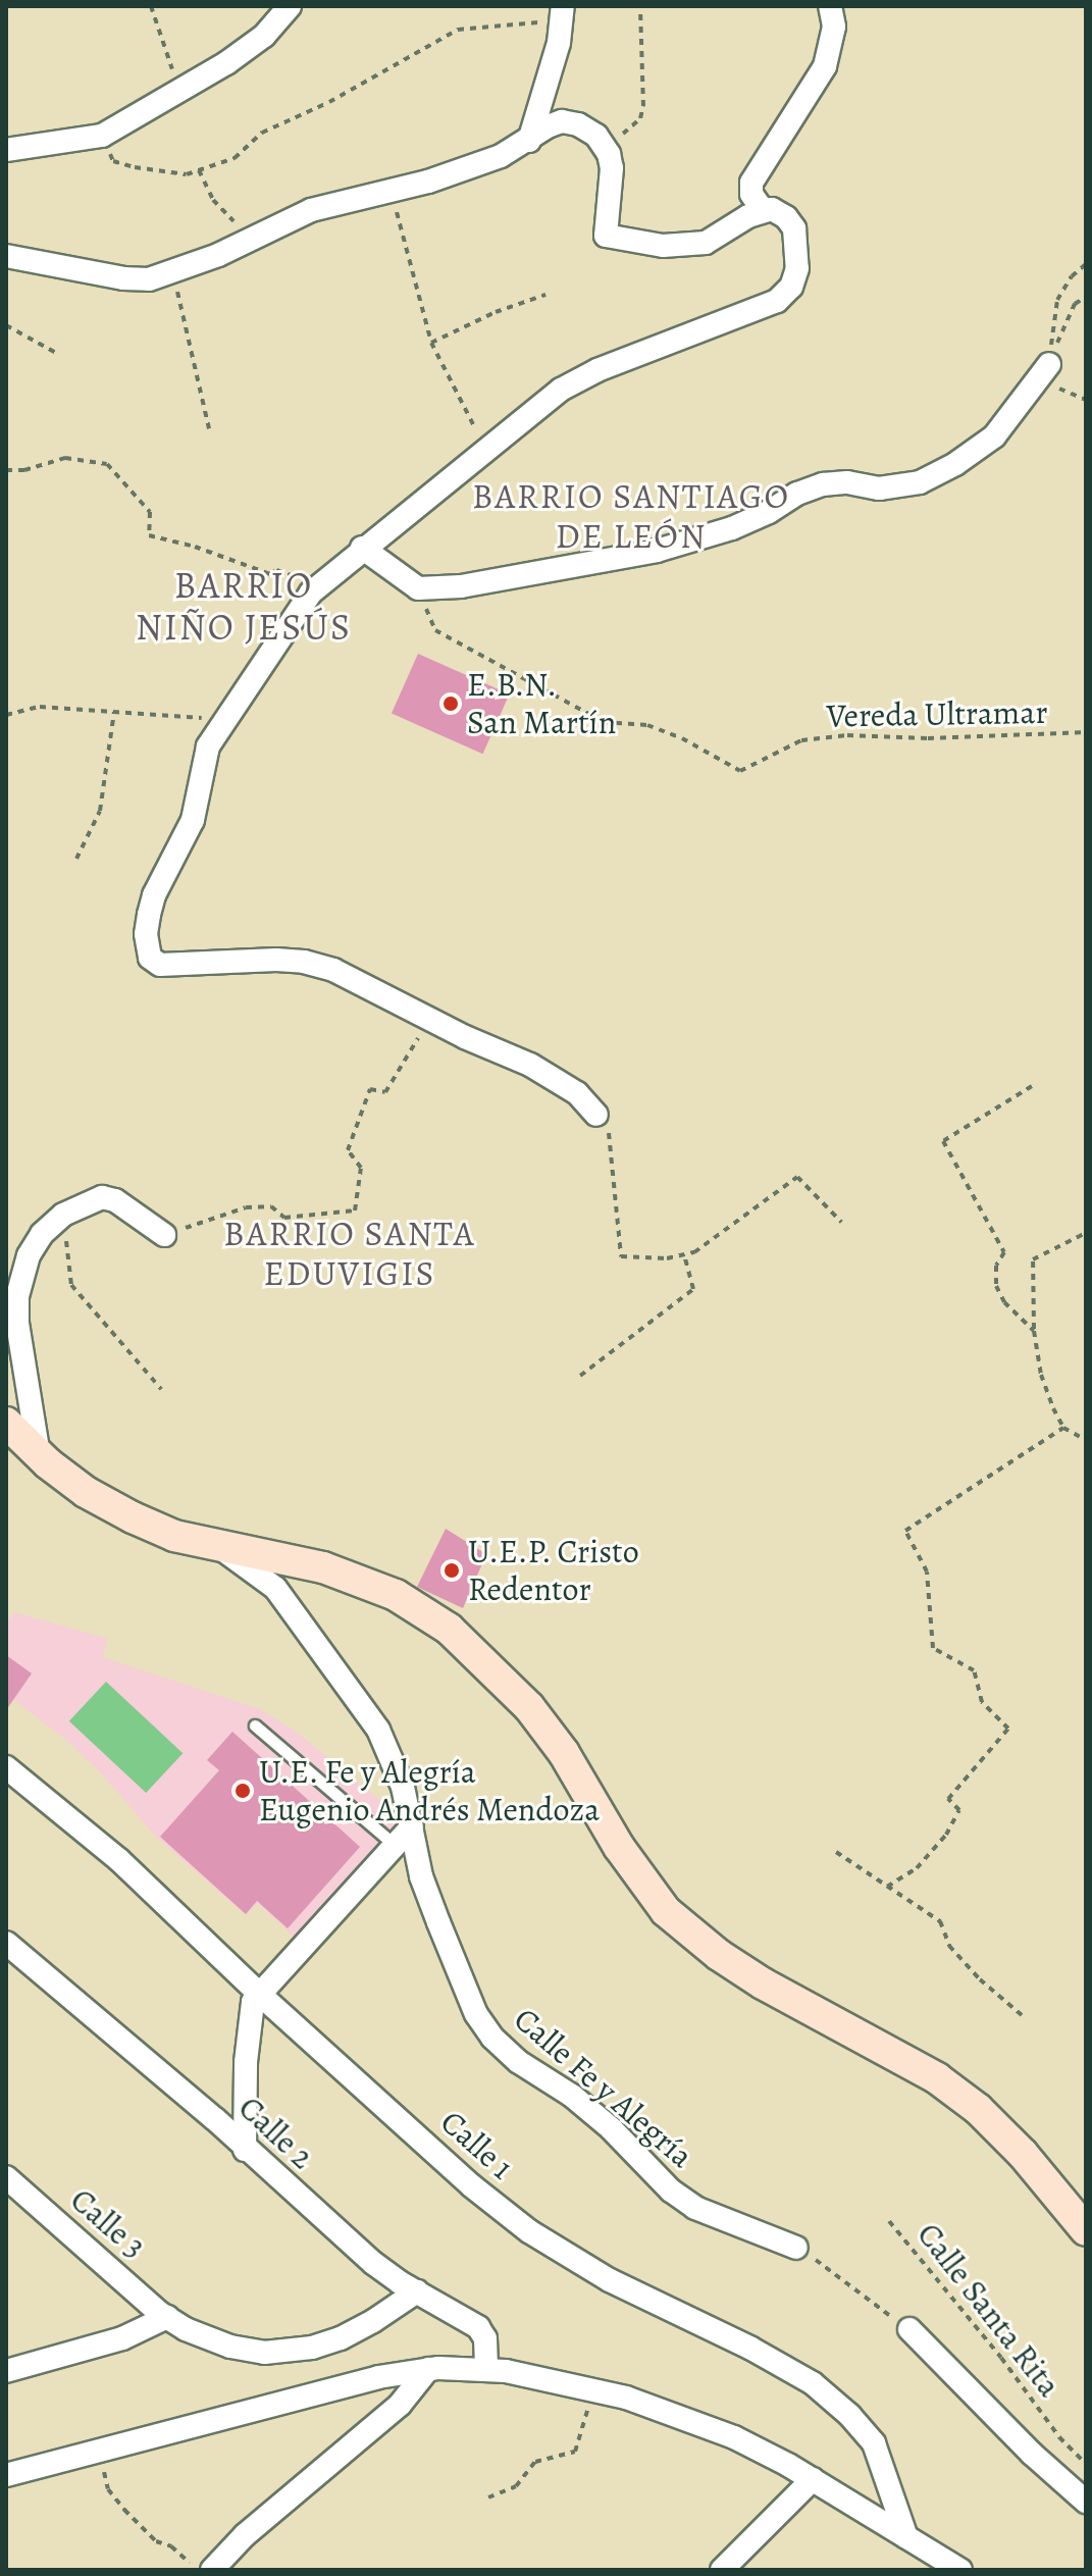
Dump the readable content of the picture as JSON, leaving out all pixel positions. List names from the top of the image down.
{
  "streets": {
    "street": [
      "Calle Fe y Alegría",
      "Calle 2",
      "Calle 1",
      "Calle 3"
    ],
    "path": ["Vereda Ultramar", "Calle Santa Rita"]
  },
  "crossings": [
    ["Calle 2", "Calle 3"]
  ],
  "districts": ["BARRIO SANTIAGO DE LEÓN", "BARRIO NIÑO JESÚS", "BARRIO SANTA EDUVIGIS"],
  "places": ["E.B.N. San Martín", "U.E.P. Cristo Redentor", "U.E. Fe y Alegría Eugenio Andrés Mendoza"]
}
